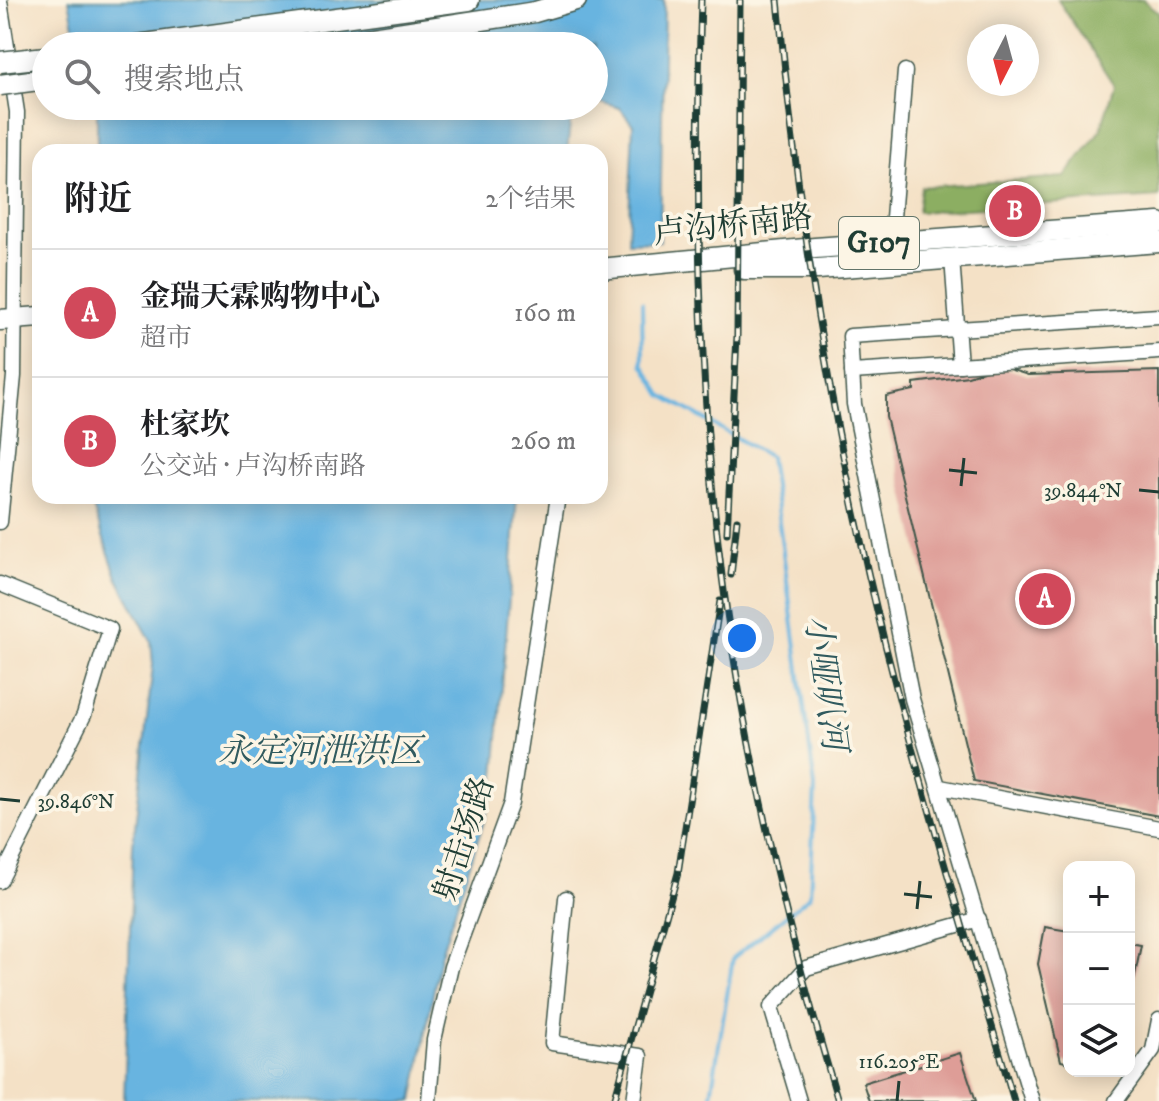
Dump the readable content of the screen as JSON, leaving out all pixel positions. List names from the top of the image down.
{
  "streets": {
    "highway": ["卢沟桥南路", "G107"],
    "street": ["射击场路"]
  },
  "water": ["小哑叭河", "永定河泄洪区"],
  "north": "bottom",
  "page": {
    "search": "搜索地点",
    "heading": ["附近", "2个结果"],
    "pins": ["B", "A"],
    "list": [
      {
        "mark": "A",
        "name": "金瑞天霖购物中心",
        "note": "超市",
        "value": "160 m"
      },
      {
        "mark": "B",
        "name": "杜家坎",
        "note": "公交站 · 卢沟桥南路",
        "value": "260 m"
      }
    ],
    "map_buttons": ["+", "−"]
  },
  "coordinates": ["39.844°N", "39.846°N", "116.205°E"]
}
